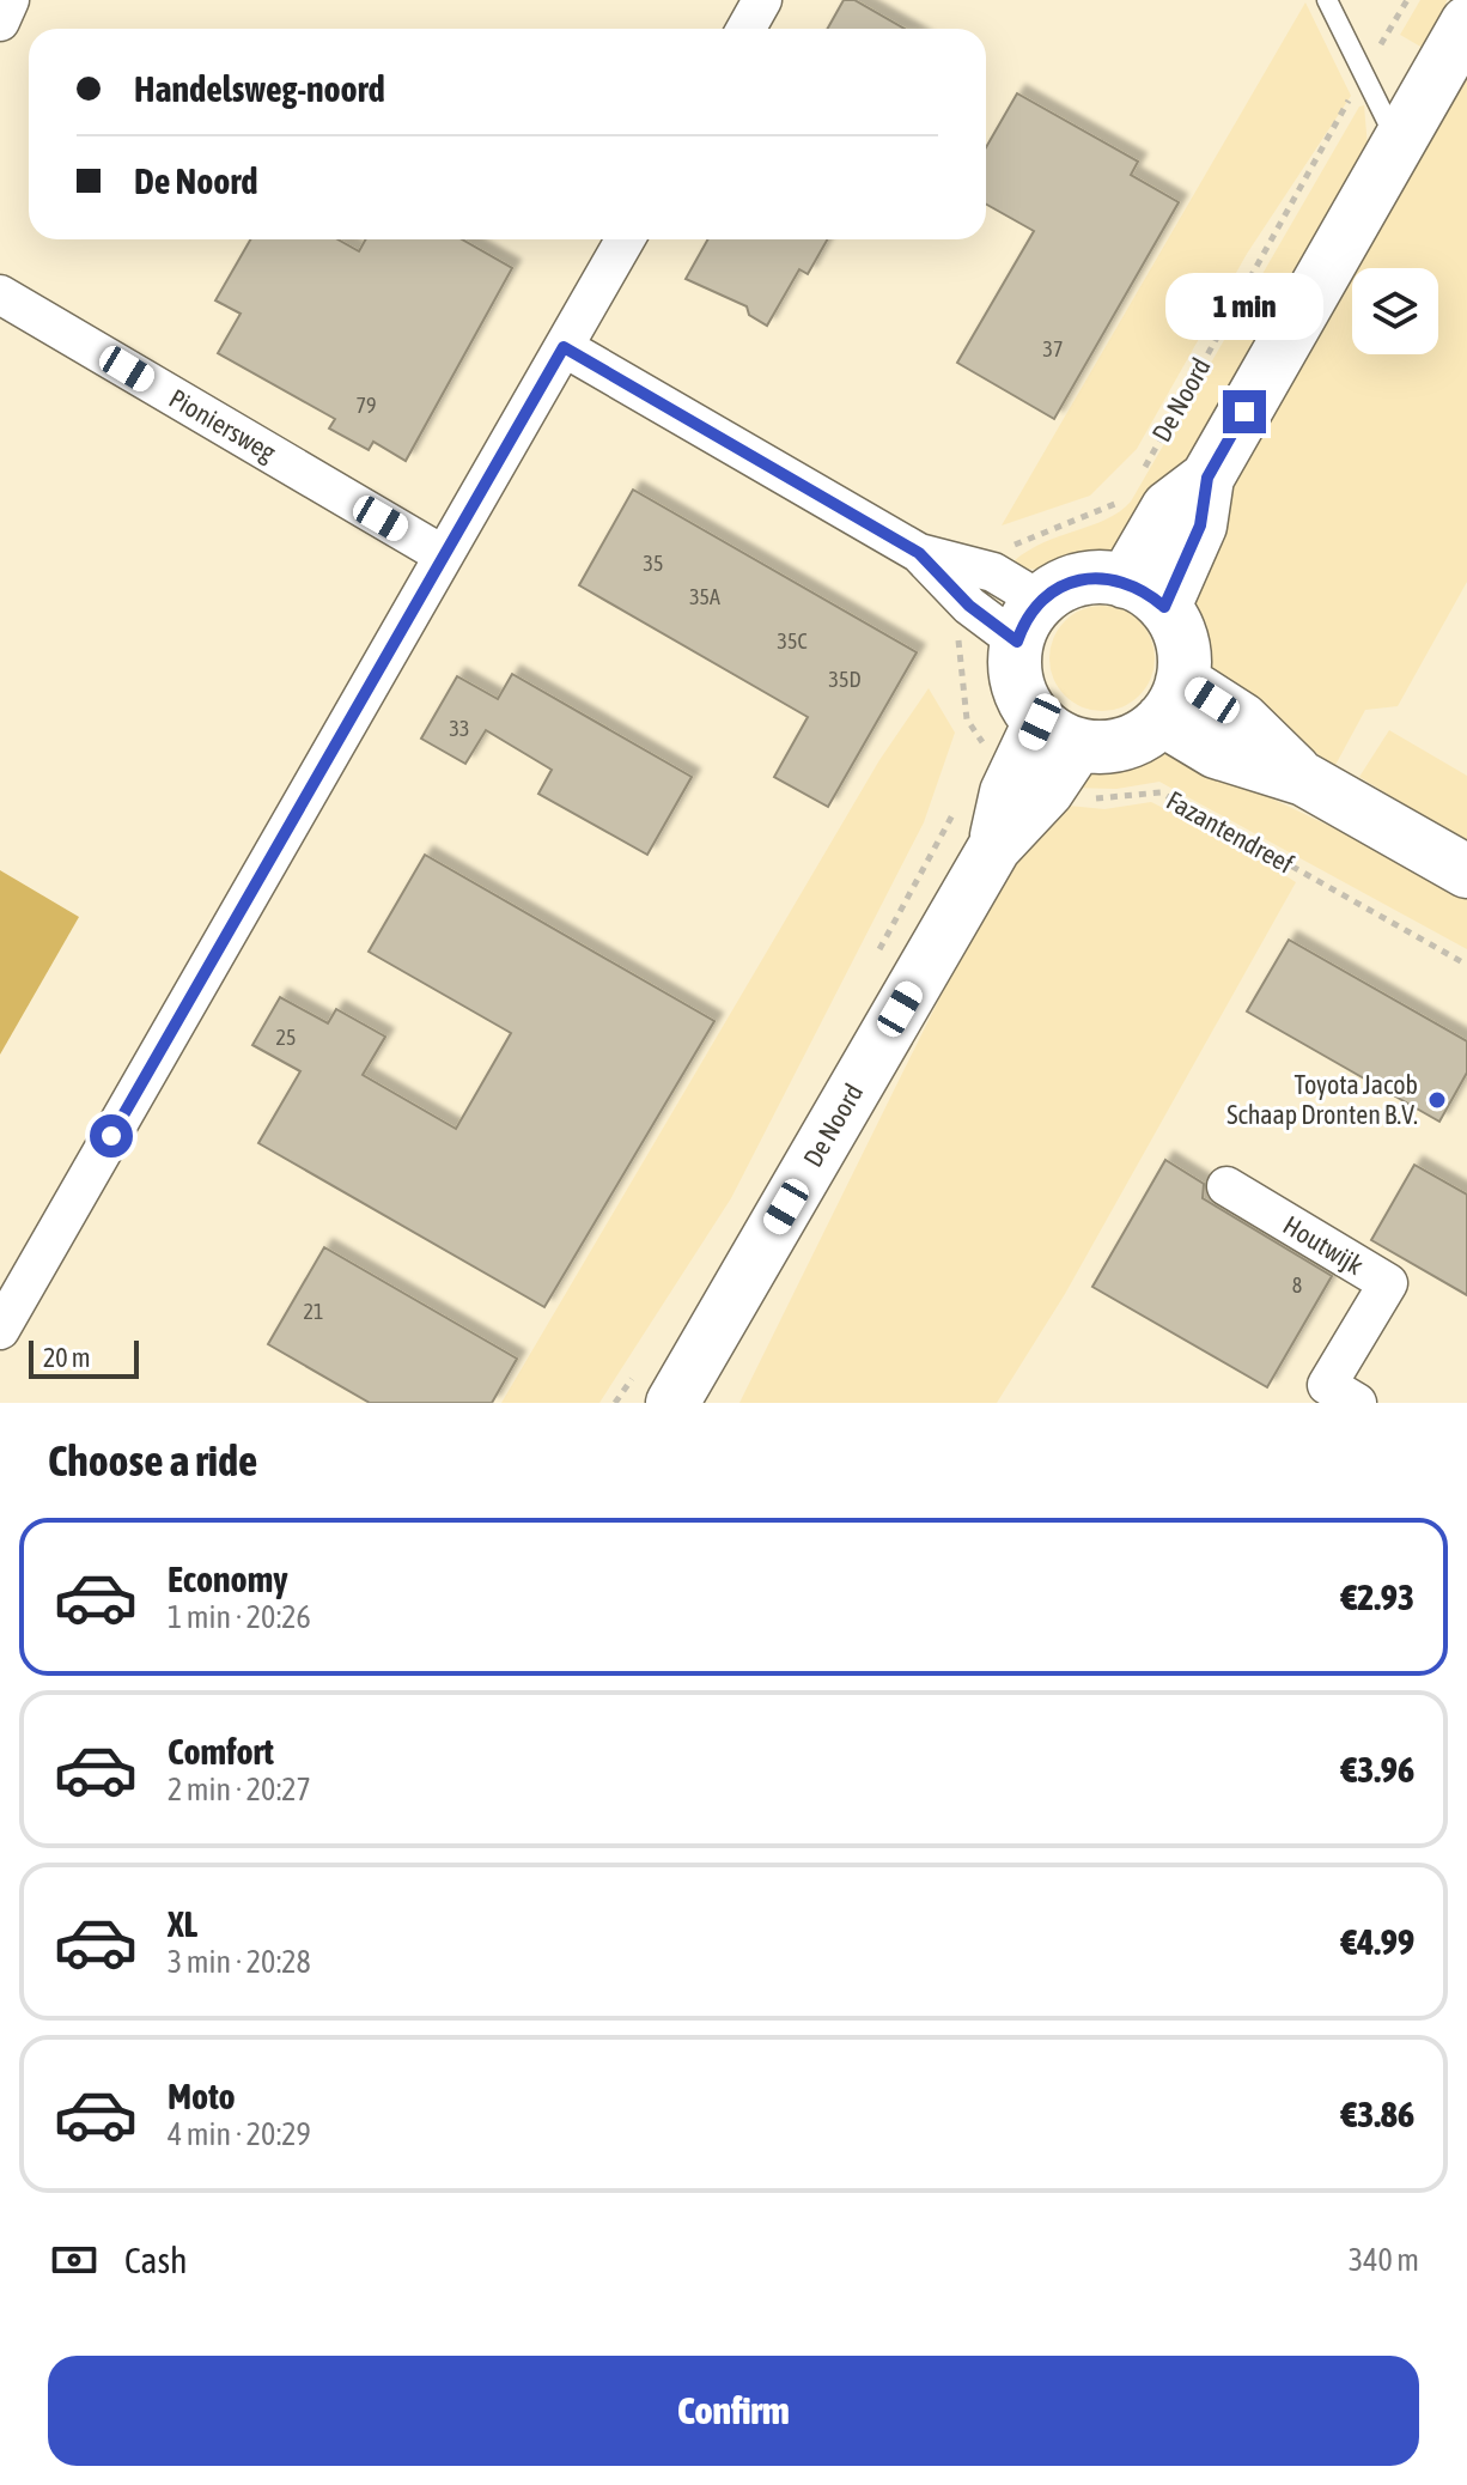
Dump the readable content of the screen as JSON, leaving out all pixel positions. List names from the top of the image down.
{
  "streets": {
    "main road": ["De Noord"],
    "street": ["Pioniersweg", "Houtwijk"],
    "path": ["Fazantendreef"]
  },
  "crossings": [
    ["De Noord", "Fazantendreef"]
  ],
  "places": ["Toyota Jacob Schaap Dronten B.V."],
  "house_numbers": [
    "37",
    "79",
    "35",
    "35A",
    "35C",
    "35D",
    "33",
    "25",
    "8",
    "21"
  ],
  "scale_bar": "20 m",
  "page": {
    "banner": ["Handelsweg-noord", "De Noord"],
    "bubble": "1 min",
    "scale": "20 m",
    "heading": "Choose a ride",
    "list": [
      {
        "name": "Economy",
        "note": "1 min · 20:26",
        "value": "€2.93"
      },
      {
        "name": "Comfort",
        "note": "2 min · 20:27",
        "value": "€3.96"
      },
      {
        "name": "XL",
        "note": "3 min · 20:28",
        "value": "€4.99"
      },
      {
        "name": "Moto",
        "note": "4 min · 20:29",
        "value": "€3.86"
      }
    ],
    "pay": ["Cash", "340 m"],
    "buttons": "Confirm"
  }
}
